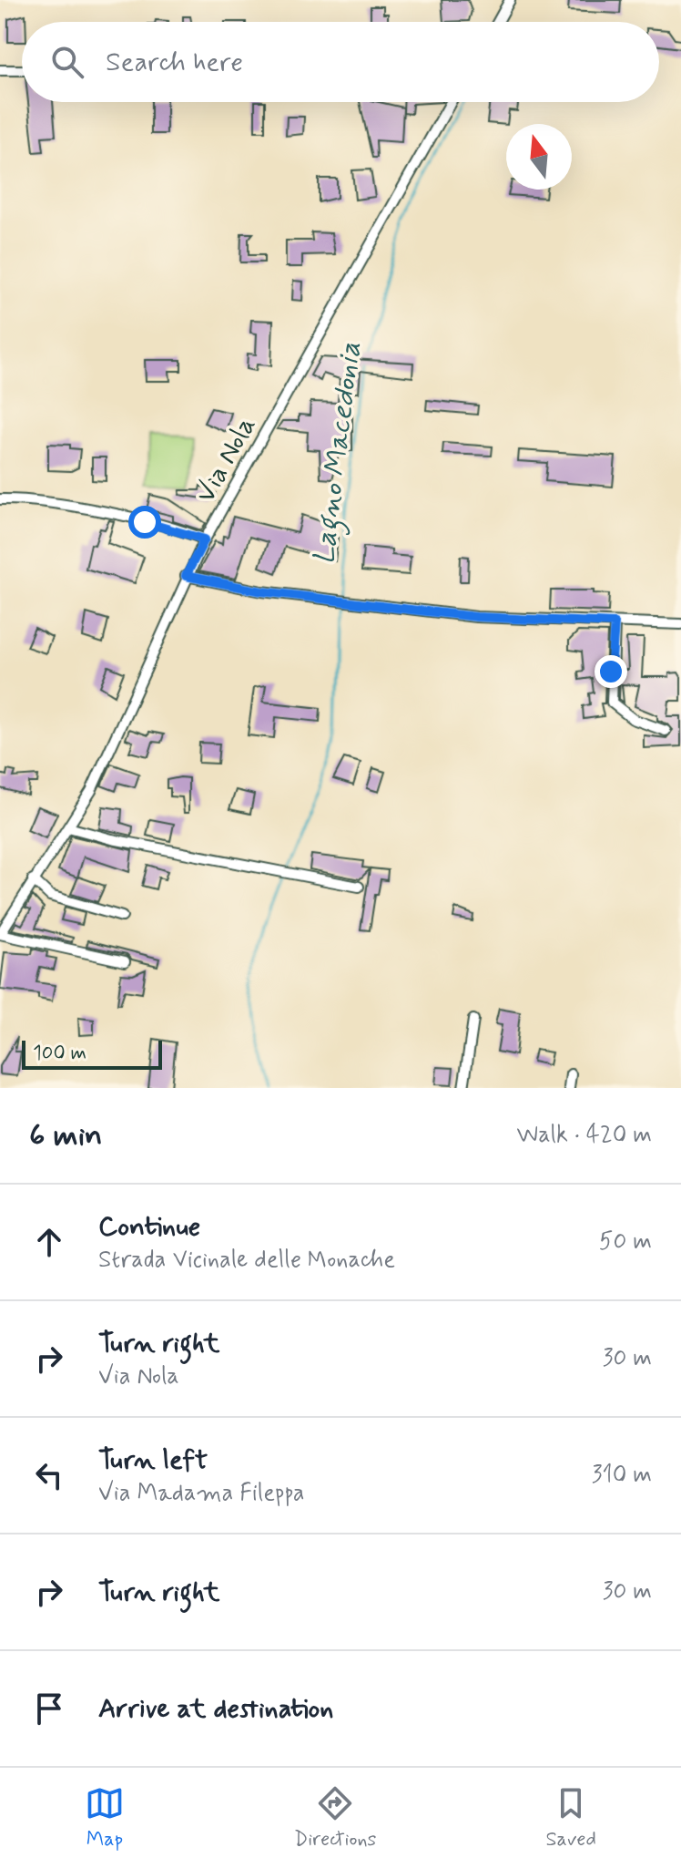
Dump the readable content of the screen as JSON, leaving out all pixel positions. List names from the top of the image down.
{
  "streets": {
    "street": ["Via Nola"]
  },
  "water": ["Lagno Macedonia"],
  "scale_bar": "100 m",
  "north": "top",
  "page": {
    "search": "Search here",
    "scale": "100 m",
    "heading": ["6 min", "Walk · 420 m"],
    "list": [
      ["Continue", "Strada Vicinale delle Monache", "50 m"],
      ["Turn right", "Via Nola", "30 m"],
      ["Turn left", "Via Madama Fileppa", "310 m"],
      ["Turn right", "30 m"],
      "Arrive at destination"
    ],
    "nav": ["Map", "Directions", "Saved"]
  }
}
